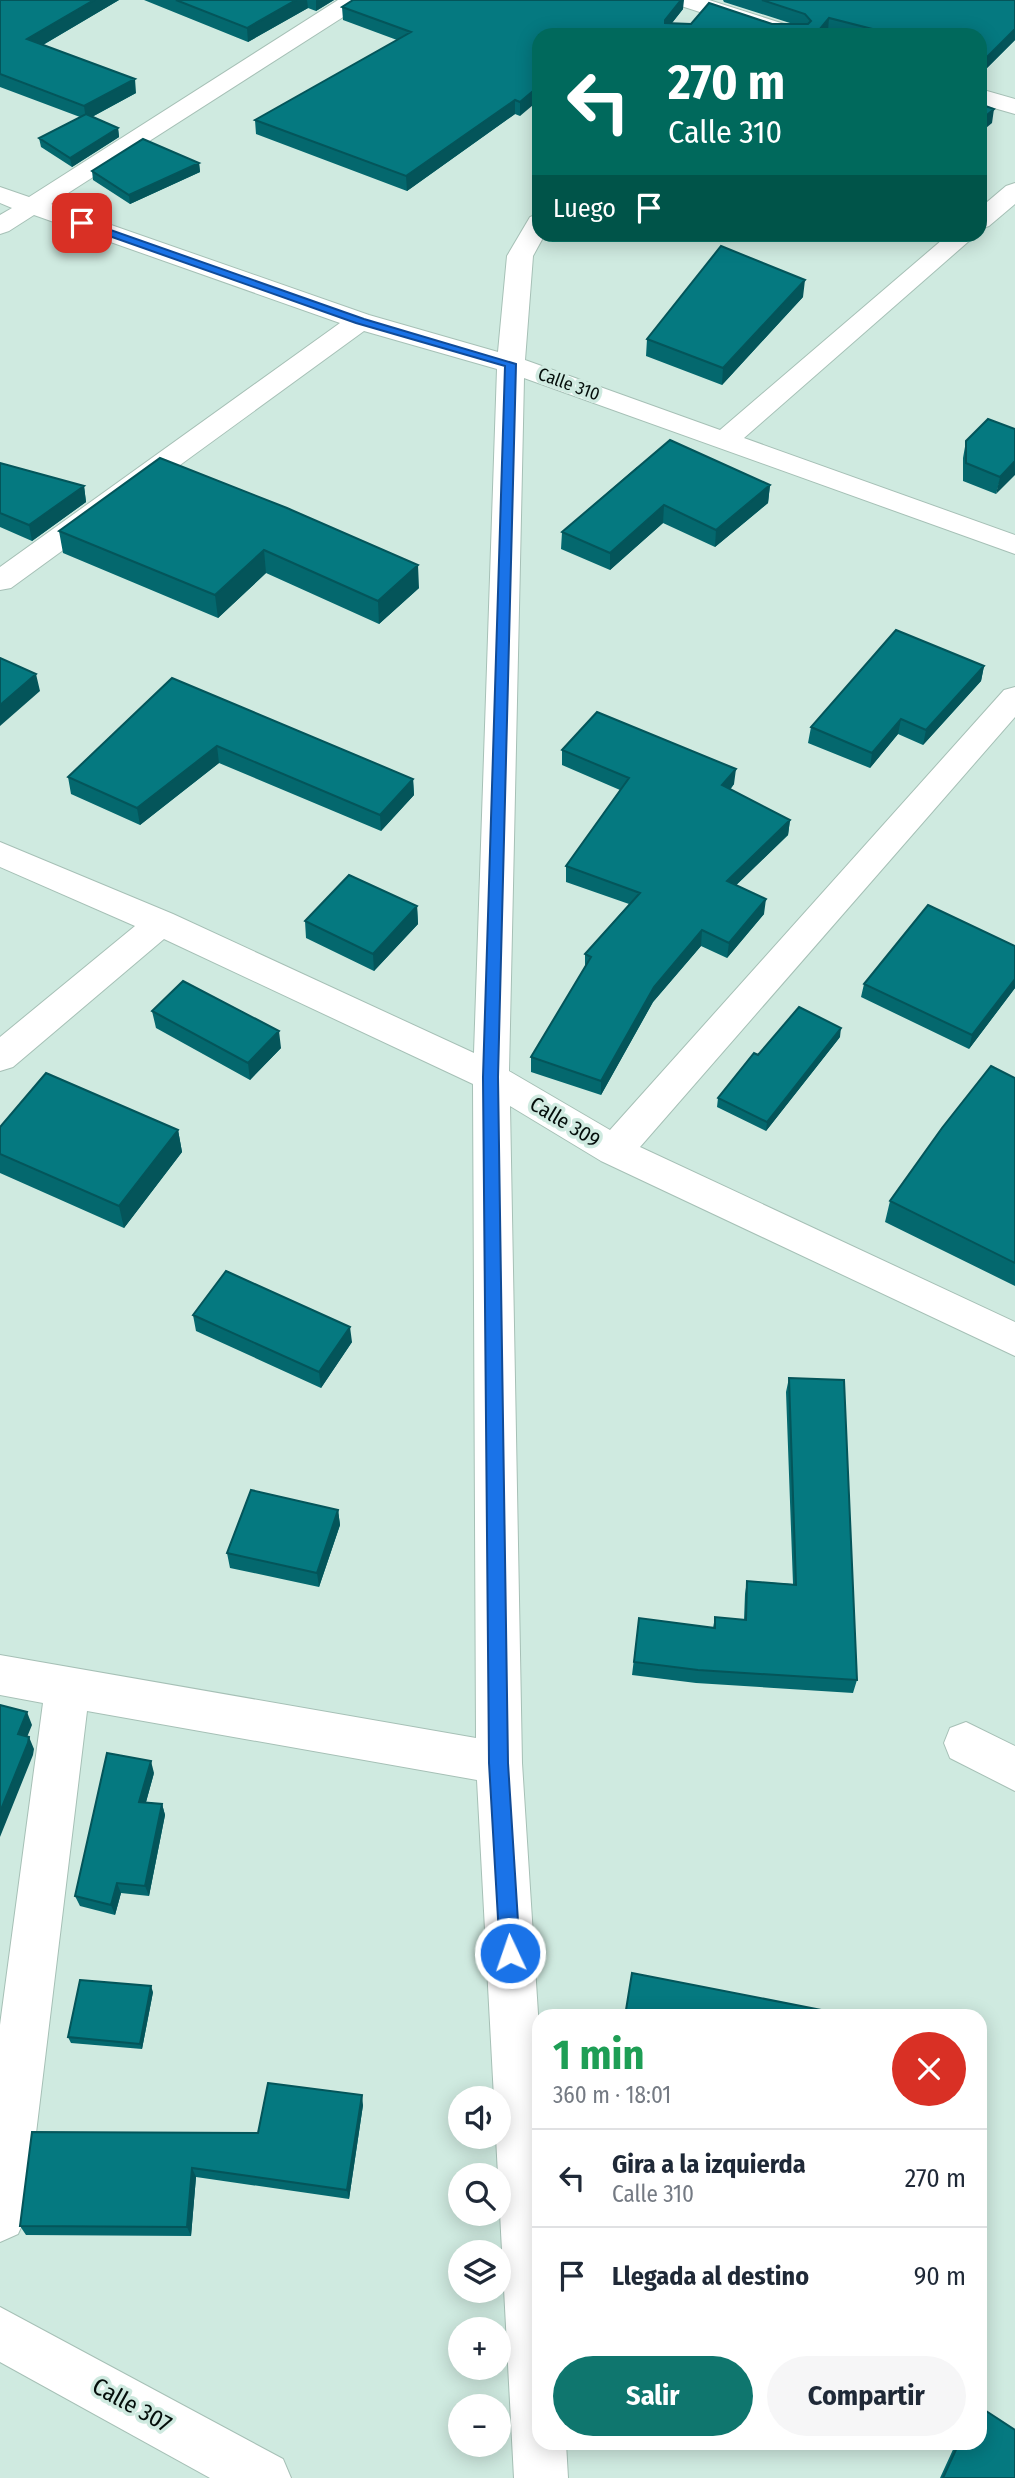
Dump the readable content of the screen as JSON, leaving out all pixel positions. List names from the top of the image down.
{
  "streets": {
    "street": ["Calle 310", "Calle 309", "Calle 307"]
  },
  "page": {
    "turn": ["270 m", "Calle 310"],
    "then": "Luego",
    "heading": ["1 min", "360 m · 18:01"],
    "map_buttons": ["+", "−"],
    "list": [
      {
        "name": "Gira a la izquierda",
        "note": "Calle 310",
        "value": "270 m"
      },
      {
        "name": "Llegada al destino",
        "value": "90 m"
      }
    ],
    "buttons": ["Salir", "Compartir"]
  }
}
